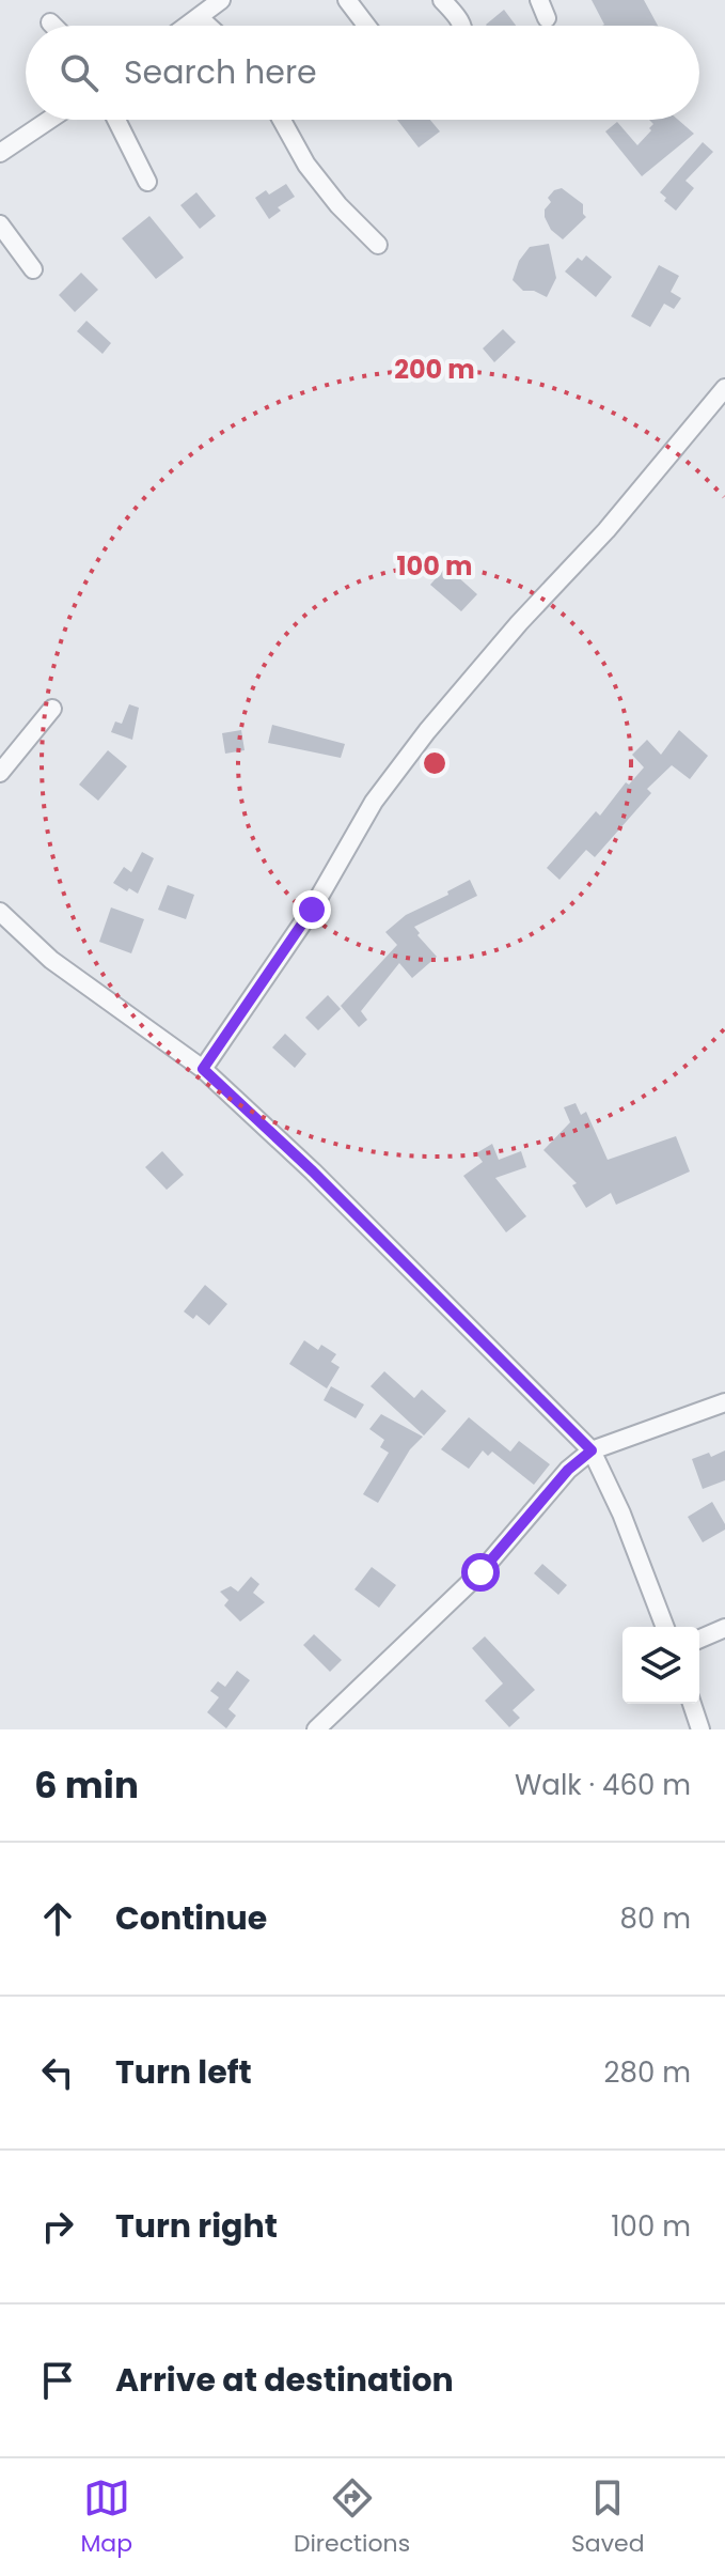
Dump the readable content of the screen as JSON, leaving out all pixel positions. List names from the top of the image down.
{
  "page": {
    "search": "Search here",
    "heading": ["6 min", "Walk · 460 m"],
    "list": [
      ["Continue", "80 m"],
      ["Turn left", "280 m"],
      ["Turn right", "100 m"],
      "Arrive at destination"
    ],
    "nav": ["Map", "Directions", "Saved"]
  },
  "rings": ["200 m", "100 m"]
}
